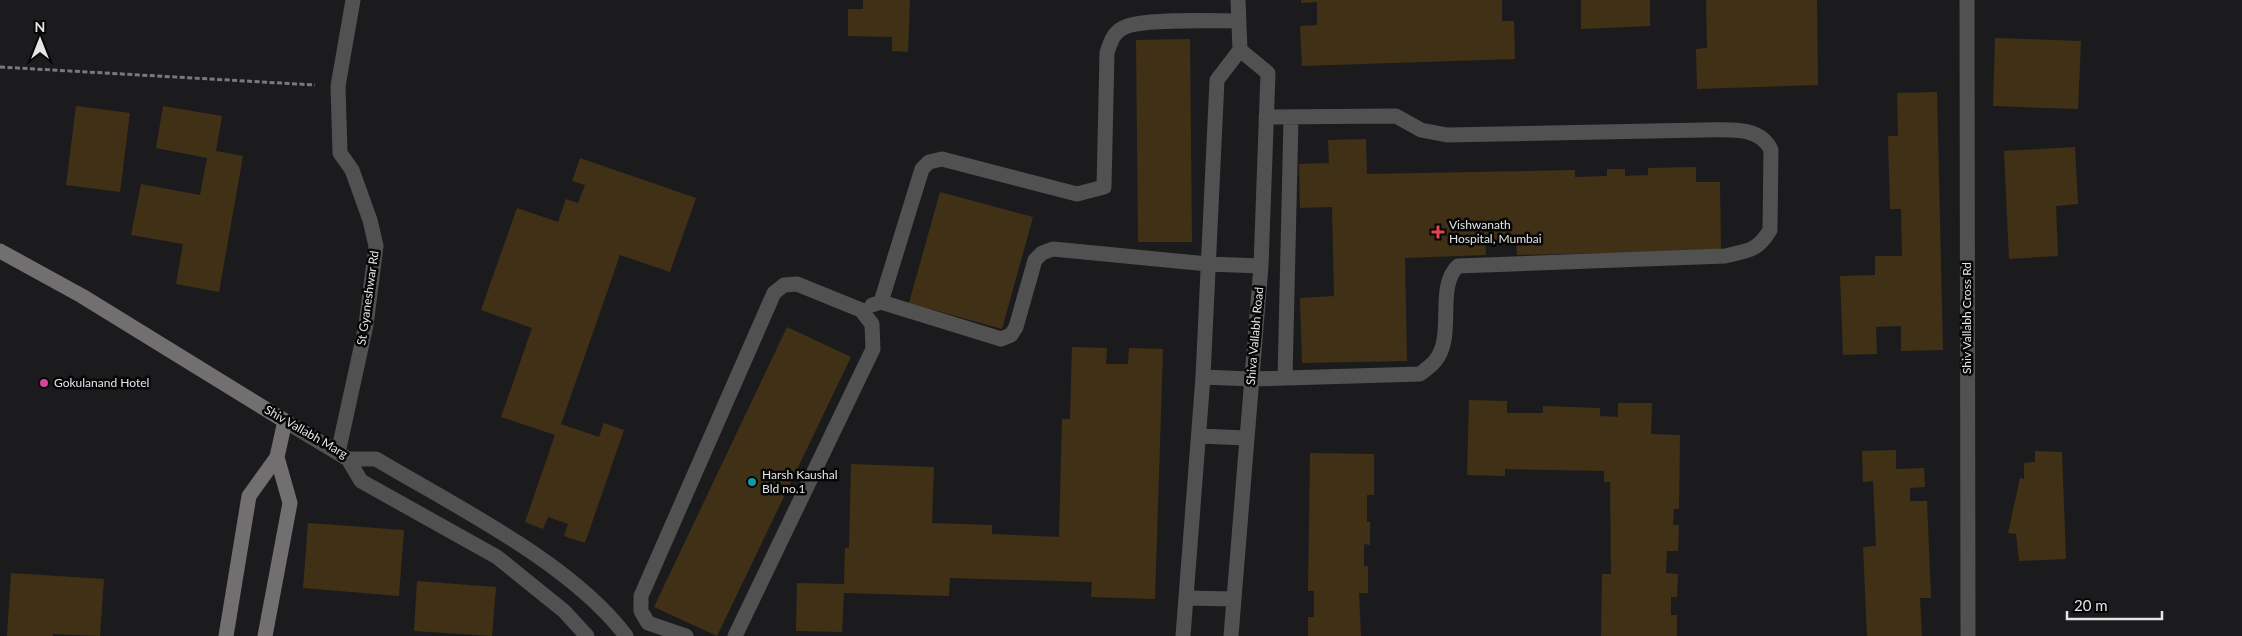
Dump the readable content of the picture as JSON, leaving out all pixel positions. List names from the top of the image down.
{
  "streets": {
    "street": [
      "St Gyaneshwar Rd",
      "Shiv Vallabh Cross Rd",
      "Shiva Vallabh Road",
      "Shiv Vallabh Marg"
    ]
  },
  "crossings": [
    ["St Gyaneshwar Rd", "Shiv Vallabh Marg"]
  ],
  "places": {
    "health": ["Vishwanath Hospital, Mumbai"],
    "other": ["Gokulanand Hotel", "Harsh Kaushal Bld no.1"]
  },
  "scale_bar": "20 m",
  "north": "top"
}
